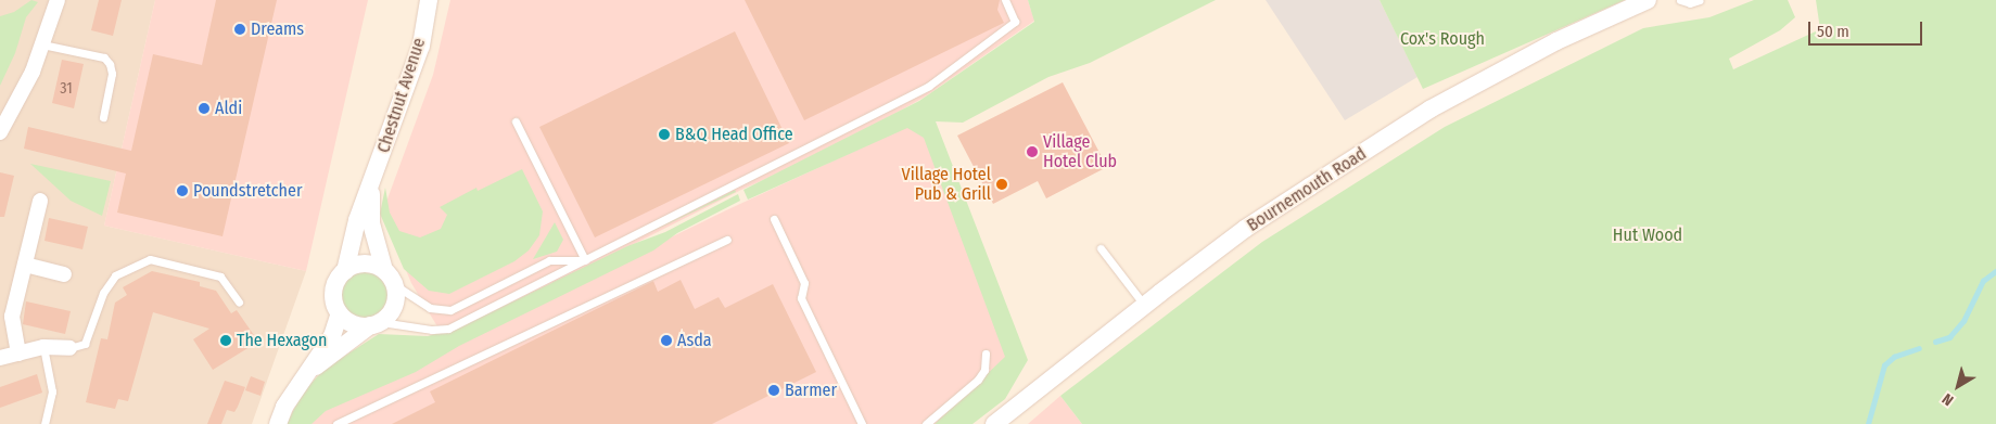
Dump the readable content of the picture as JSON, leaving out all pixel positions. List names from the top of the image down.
{
  "streets": {
    "street": ["Chestnut Avenue", "Bournemouth Road"]
  },
  "parks": ["Cox's Rough", "Hut Wood"],
  "places": [
    "Dreams",
    "Aldi",
    "B&Q Head Office",
    "Village Hotel Club",
    "Village Hotel Pub & Grill",
    "Poundstretcher",
    "The Hexagon",
    "Asda",
    "Barmer"
  ],
  "house_numbers": ["31"],
  "scale_bar": "50 m",
  "north": "bottom left"
}
